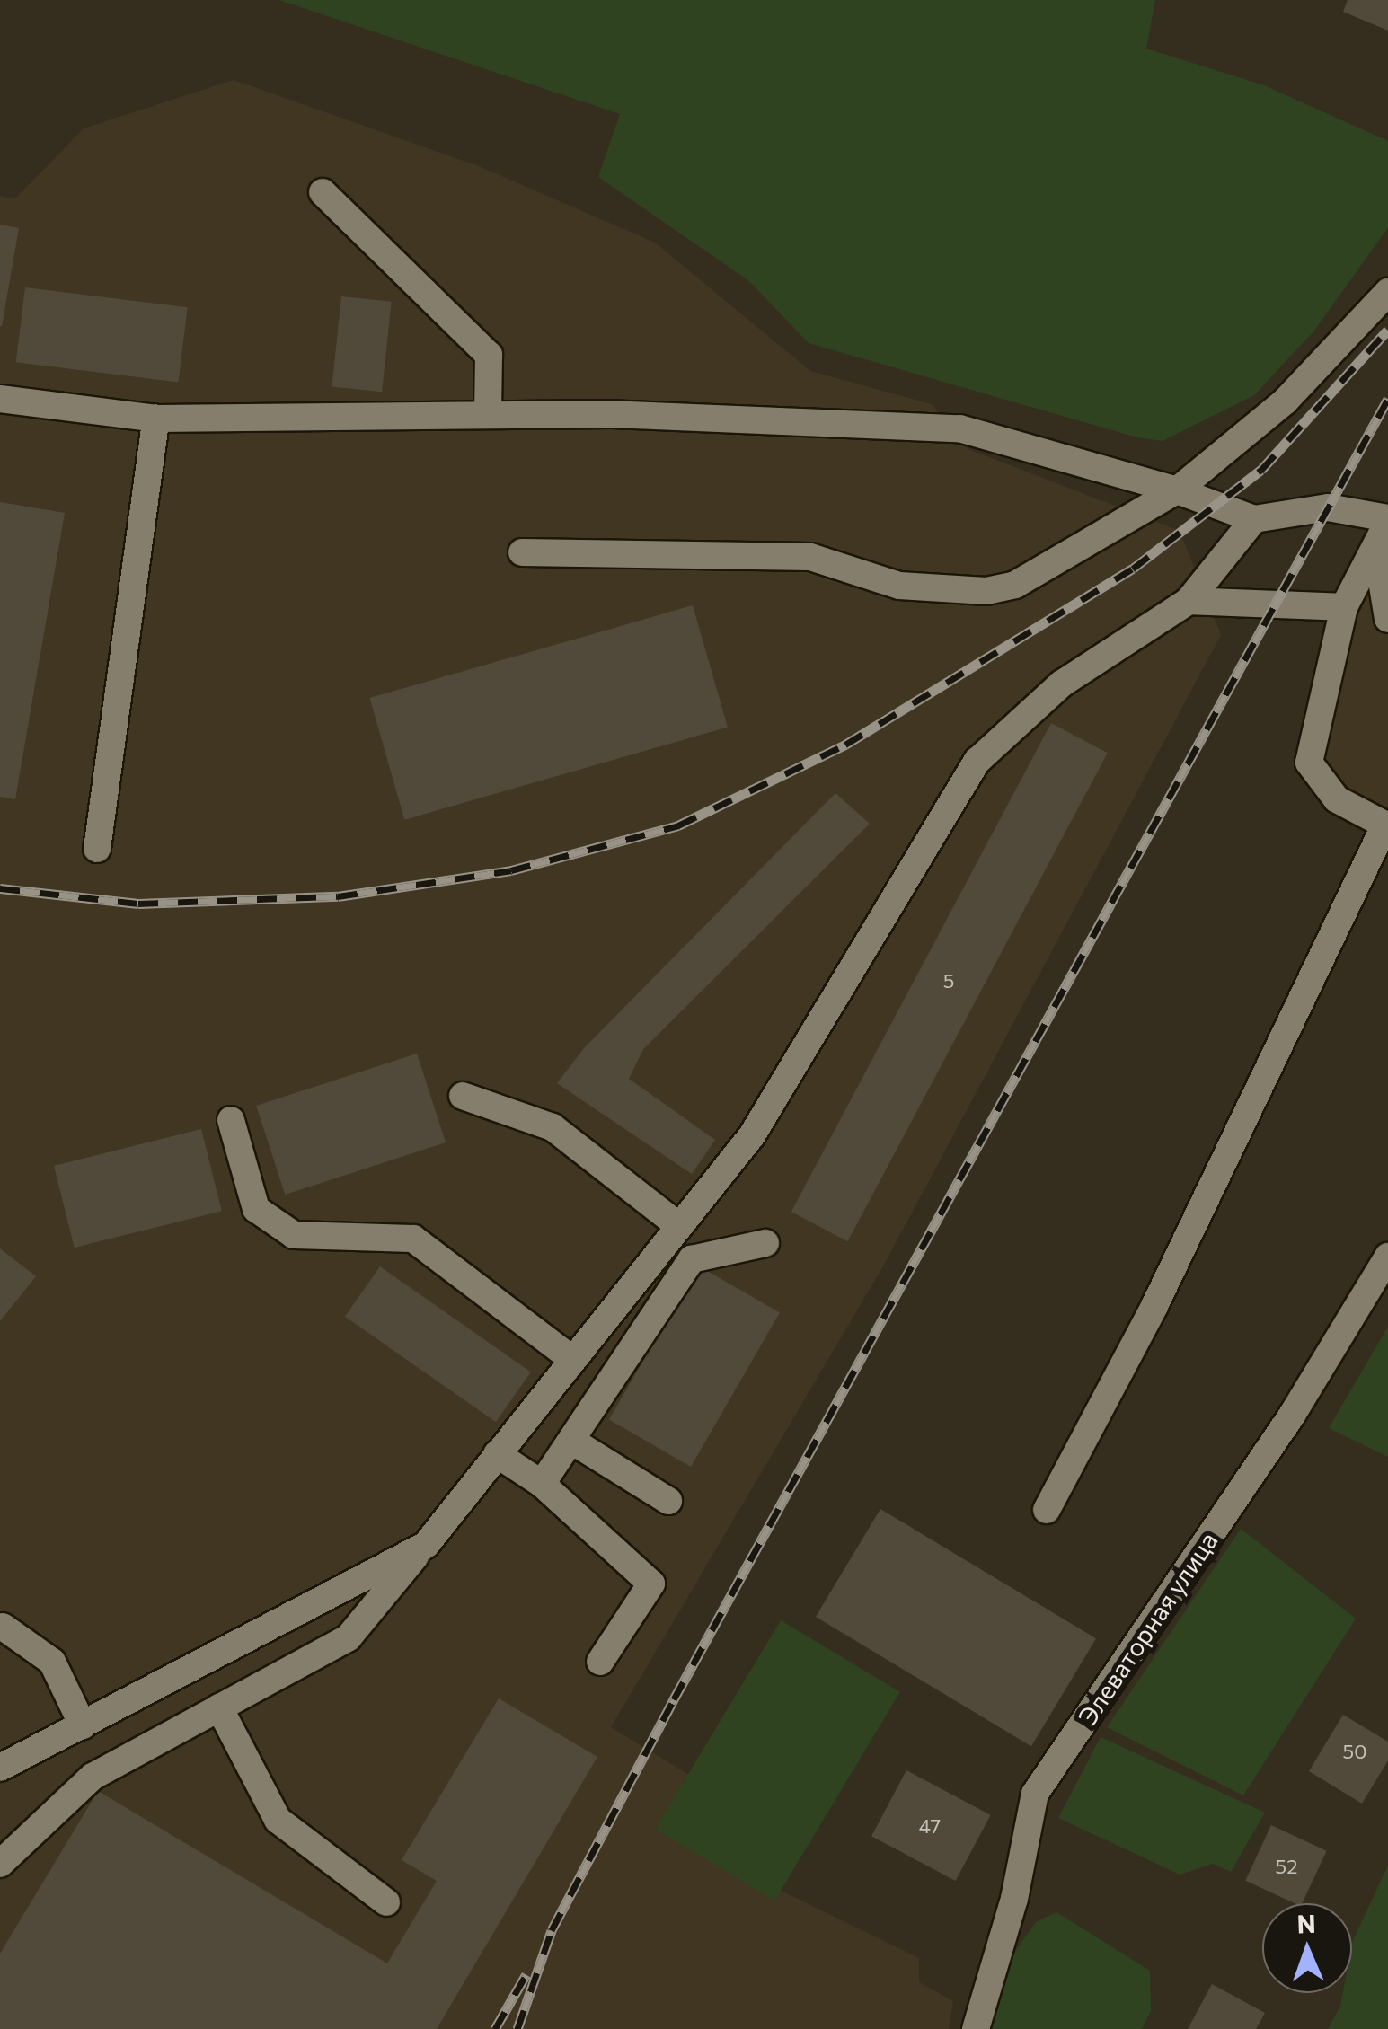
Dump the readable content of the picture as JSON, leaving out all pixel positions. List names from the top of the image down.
{
  "streets": {
    "street": ["Элеваторная улица"]
  },
  "house_numbers": [
    "5",
    "50",
    "47",
    "52"
  ],
  "north": "top"
}
